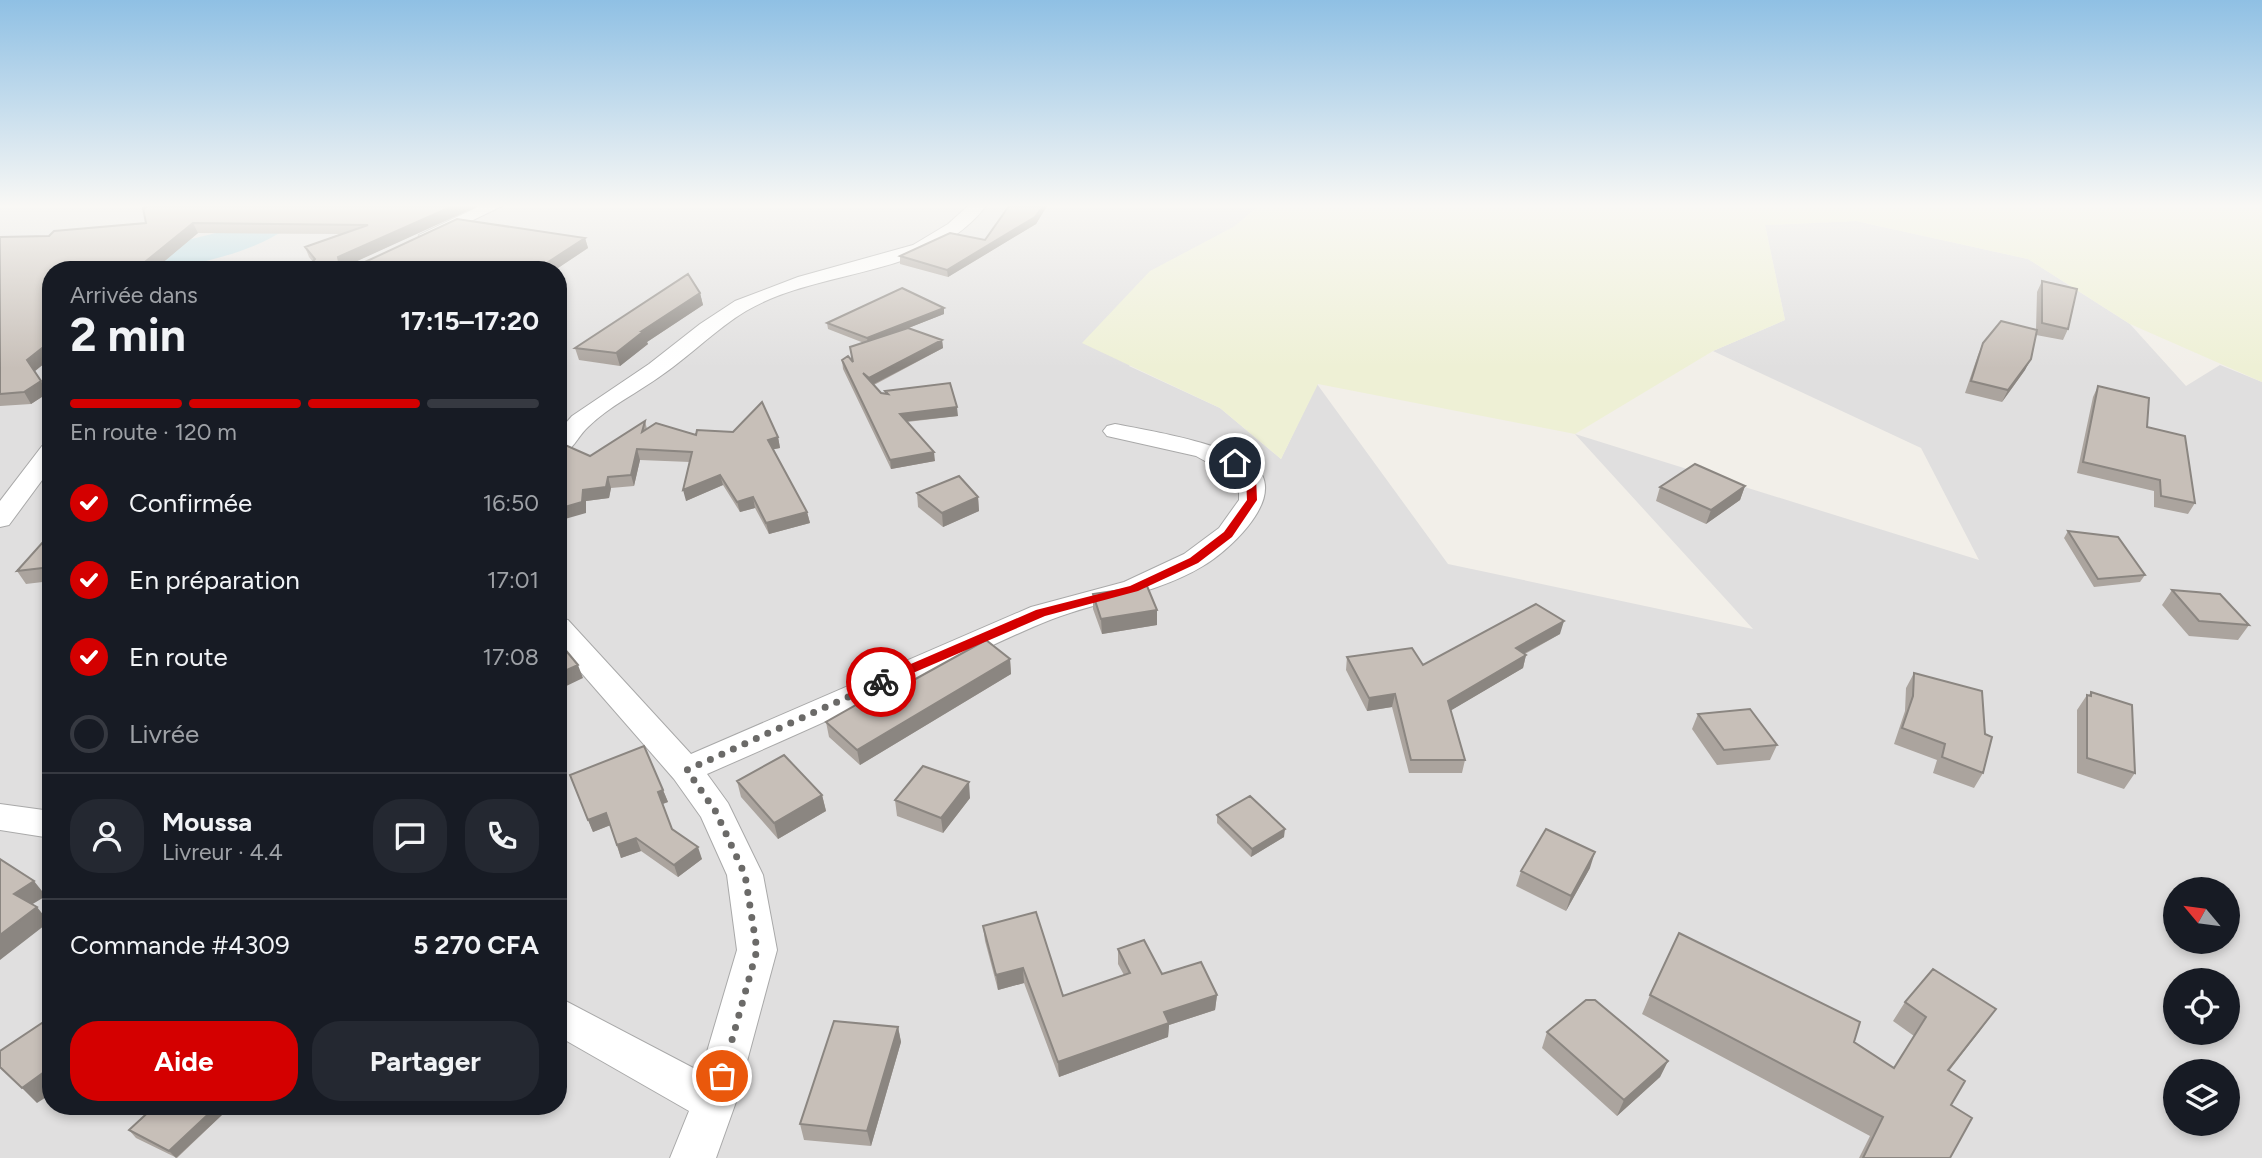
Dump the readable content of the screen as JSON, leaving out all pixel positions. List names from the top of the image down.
{
  "north": "top left",
  "page": {
    "heading": ["2 min", "Arrivée dans", "17:15–17:20"],
    "panel": [
      "Moussa",
      "Livreur · 4.4",
      "Commande #4309",
      "5 270 CFA"
    ],
    "bar": "En route · 120 m",
    "list": [
      ["Confirmée", "16:50"],
      ["En préparation", "17:01"],
      ["En route", "17:08"],
      "Livrée"
    ],
    "buttons": ["Aide", "Partager"]
  }
}
